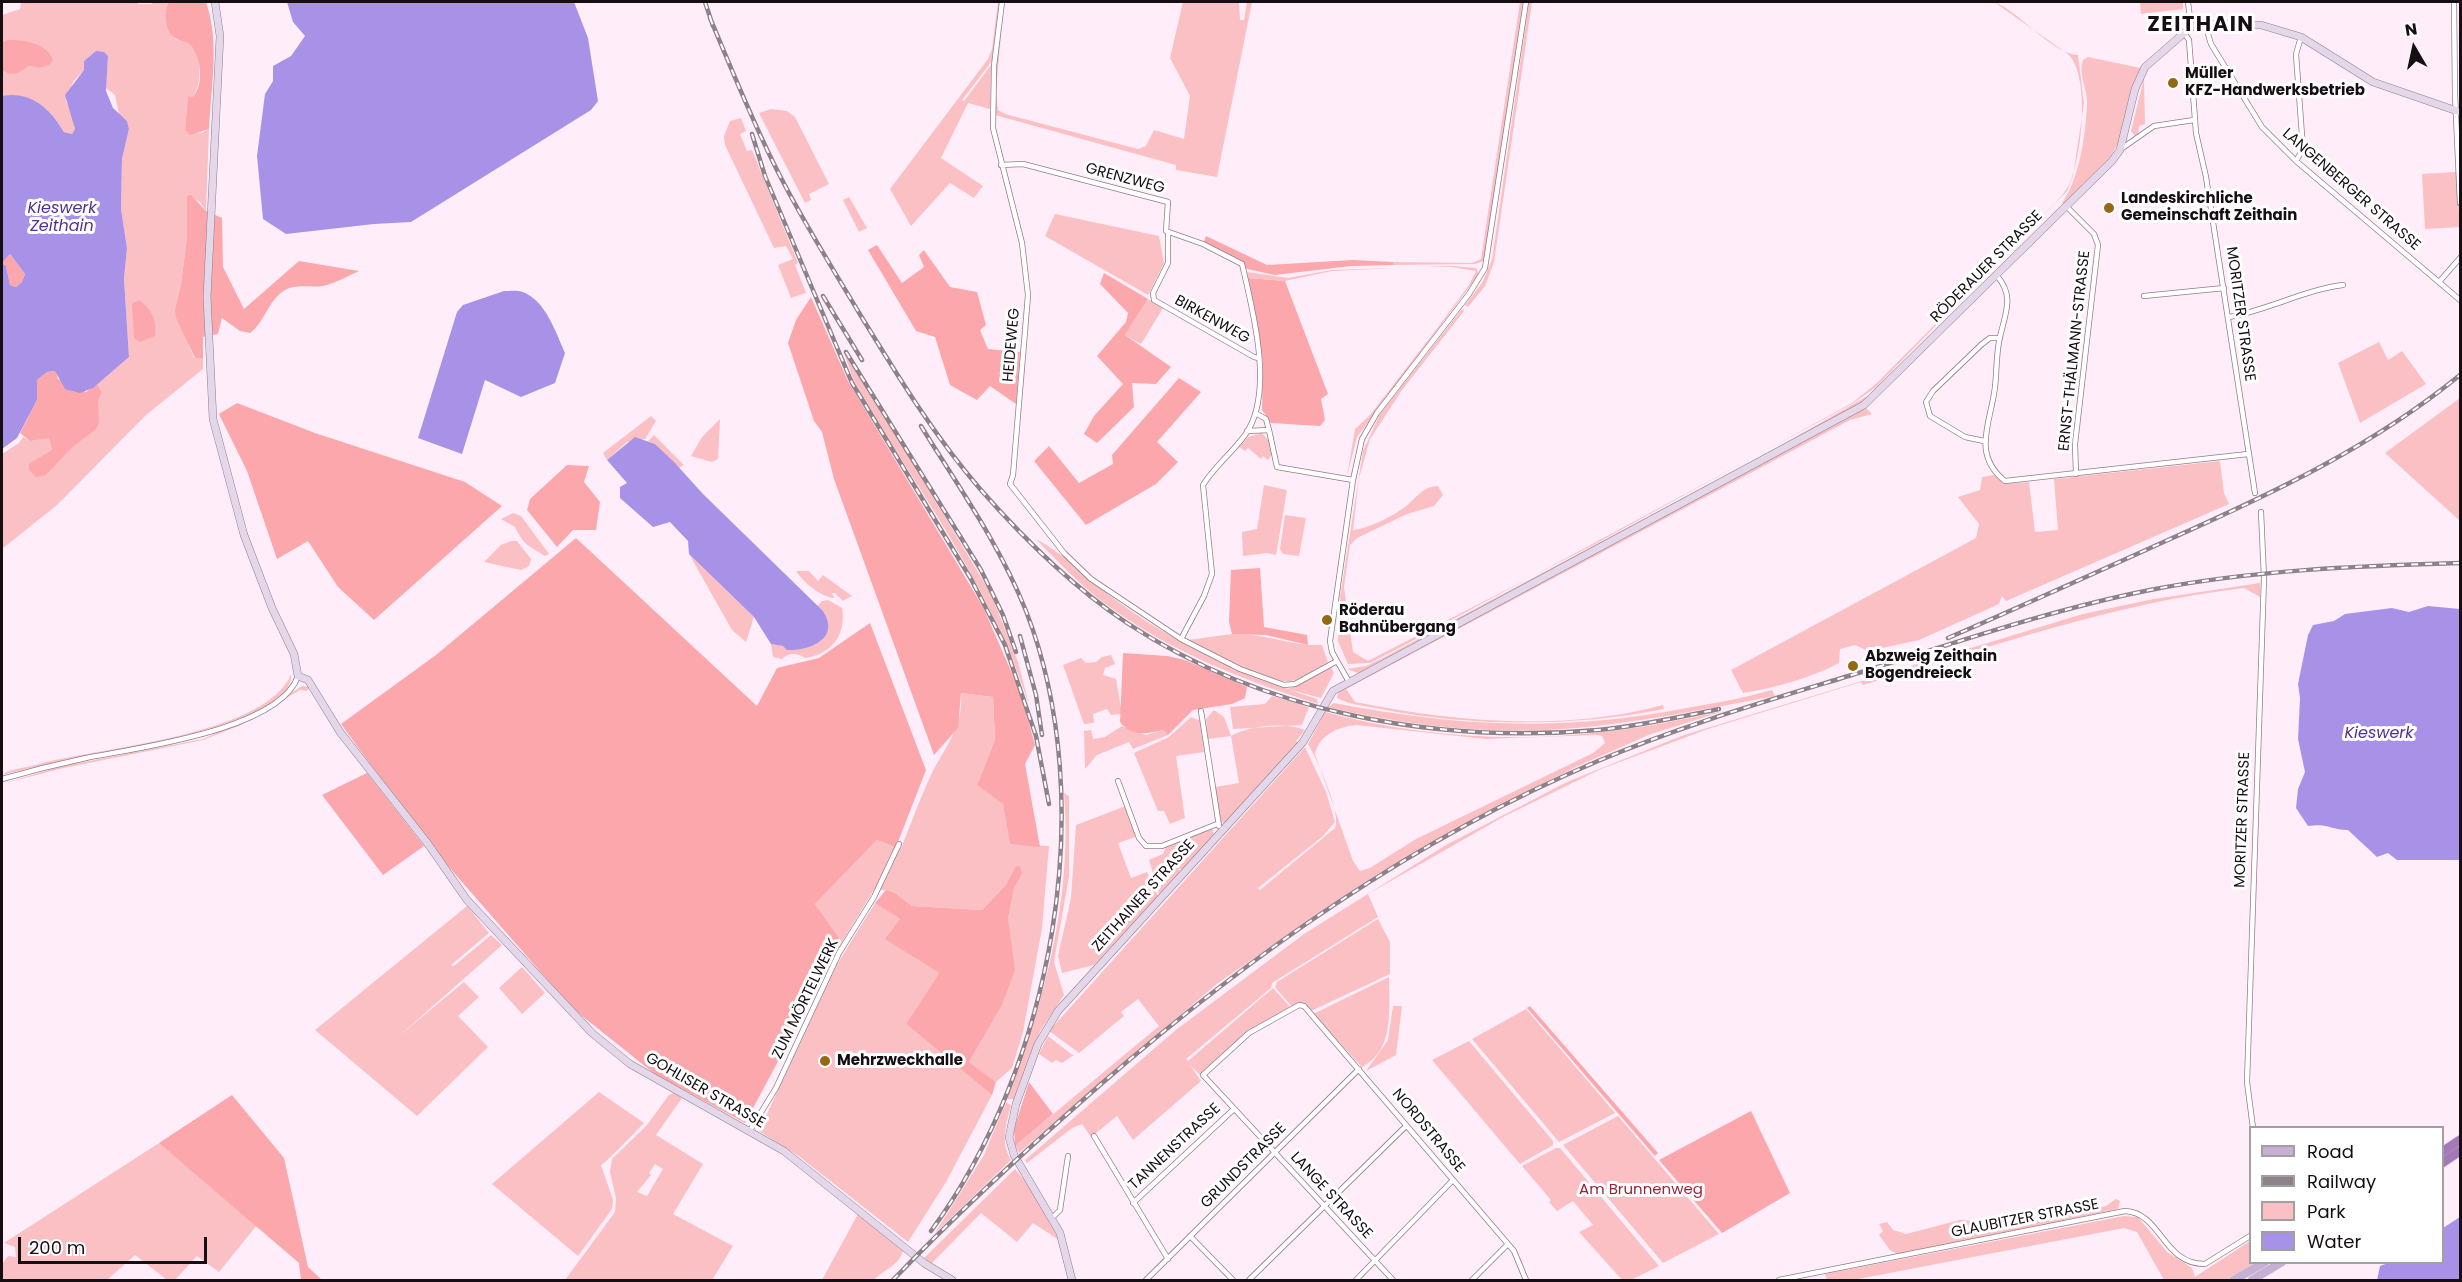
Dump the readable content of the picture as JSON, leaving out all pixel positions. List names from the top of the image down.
{
  "streets": {
    "street": [
      "GRENZWEG",
      "LANGENBERGER STRASSE",
      "RÖDERAUER STRASSE",
      "MORITZER STRASSE",
      "BIRKENWEG",
      "HEIDEWEG",
      "ERNST-THÄLMANN-STRASSE",
      "ZEITHAINER STRASSE",
      "ZUM MÖRTELWERK",
      "GOHLISER STRASSE",
      "NORDSTRASSE",
      "TANNENSTRASSE",
      "GRUNDSTRASSE",
      "LANGE STRASSE",
      "GLAUBITZER STRASSE"
    ]
  },
  "crossings": [
    ["GRENZWEG", "BIRKENWEG"],
    ["GRENZWEG", "HEIDEWEG"],
    ["RÖDERAUER STRASSE", "MORITZER STRASSE"],
    ["RÖDERAUER STRASSE", "ERNST-THÄLMANN-STRASSE"],
    ["RÖDERAUER STRASSE", "ZEITHAINER STRASSE"],
    ["MORITZER STRASSE", "ERNST-THÄLMANN-STRASSE"],
    ["ZUM MÖRTELWERK", "GOHLISER STRASSE"],
    ["NORDSTRASSE", "GRUNDSTRASSE"],
    ["NORDSTRASSE", "LANGE STRASSE"],
    ["TANNENSTRASSE", "LANGE STRASSE"],
    ["GRUNDSTRASSE", "LANGE STRASSE"]
  ],
  "districts": ["ZEITHAIN"],
  "water": ["Kieswerk Zeithain", "Kieswerk"],
  "parks": ["Am Brunnenweg"],
  "places": [
    "Müller KFZ-Handwerksbetrieb",
    "Landeskirchliche Gemeinschaft Zeithain",
    "Röderau Bahnübergang",
    "Abzweig Zeithain Bogendreieck",
    "Mehrzweckhalle"
  ],
  "legend": [
    "Road",
    "Railway",
    "Park",
    "Water"
  ],
  "scale_bar": "200 m",
  "north": "top"
}
